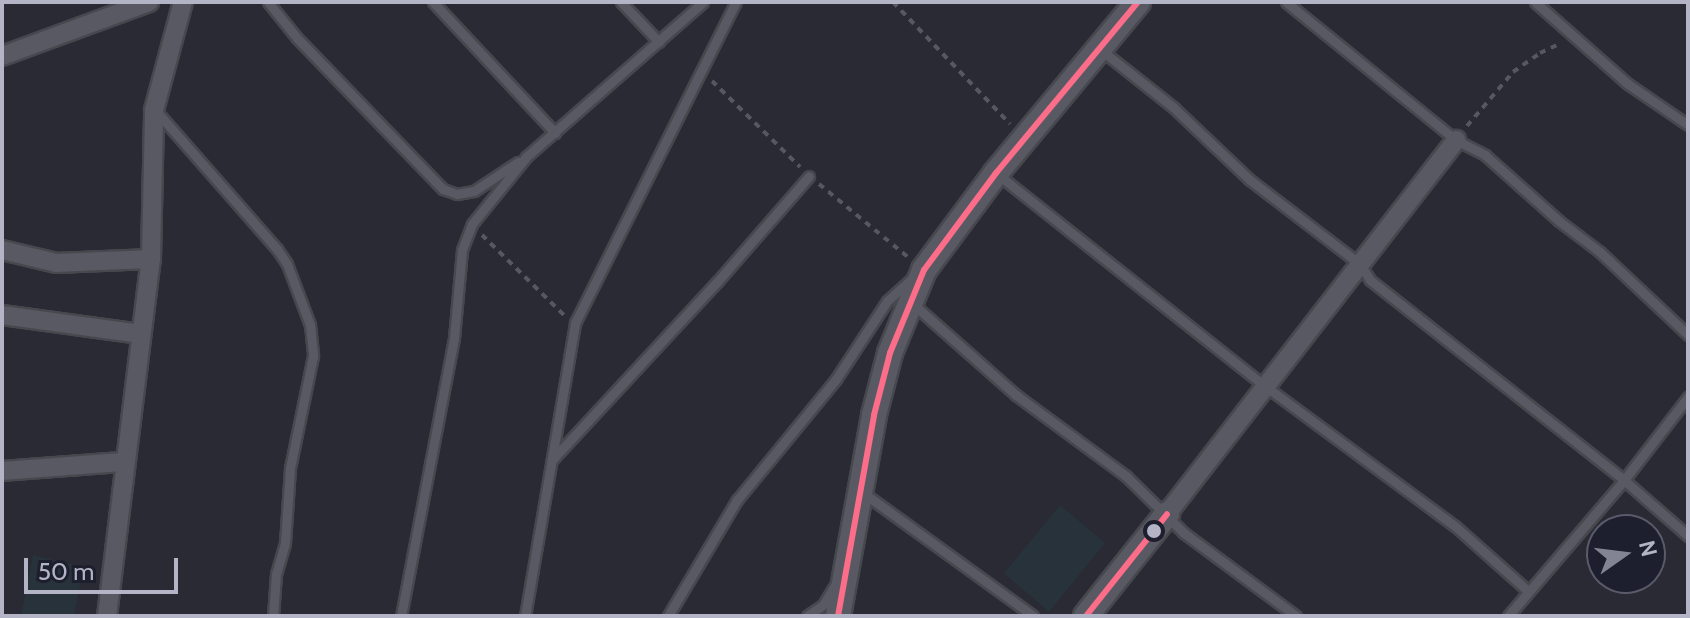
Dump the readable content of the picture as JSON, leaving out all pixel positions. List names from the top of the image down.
{
  "scale_bar": "50 m",
  "north": "right"
}
